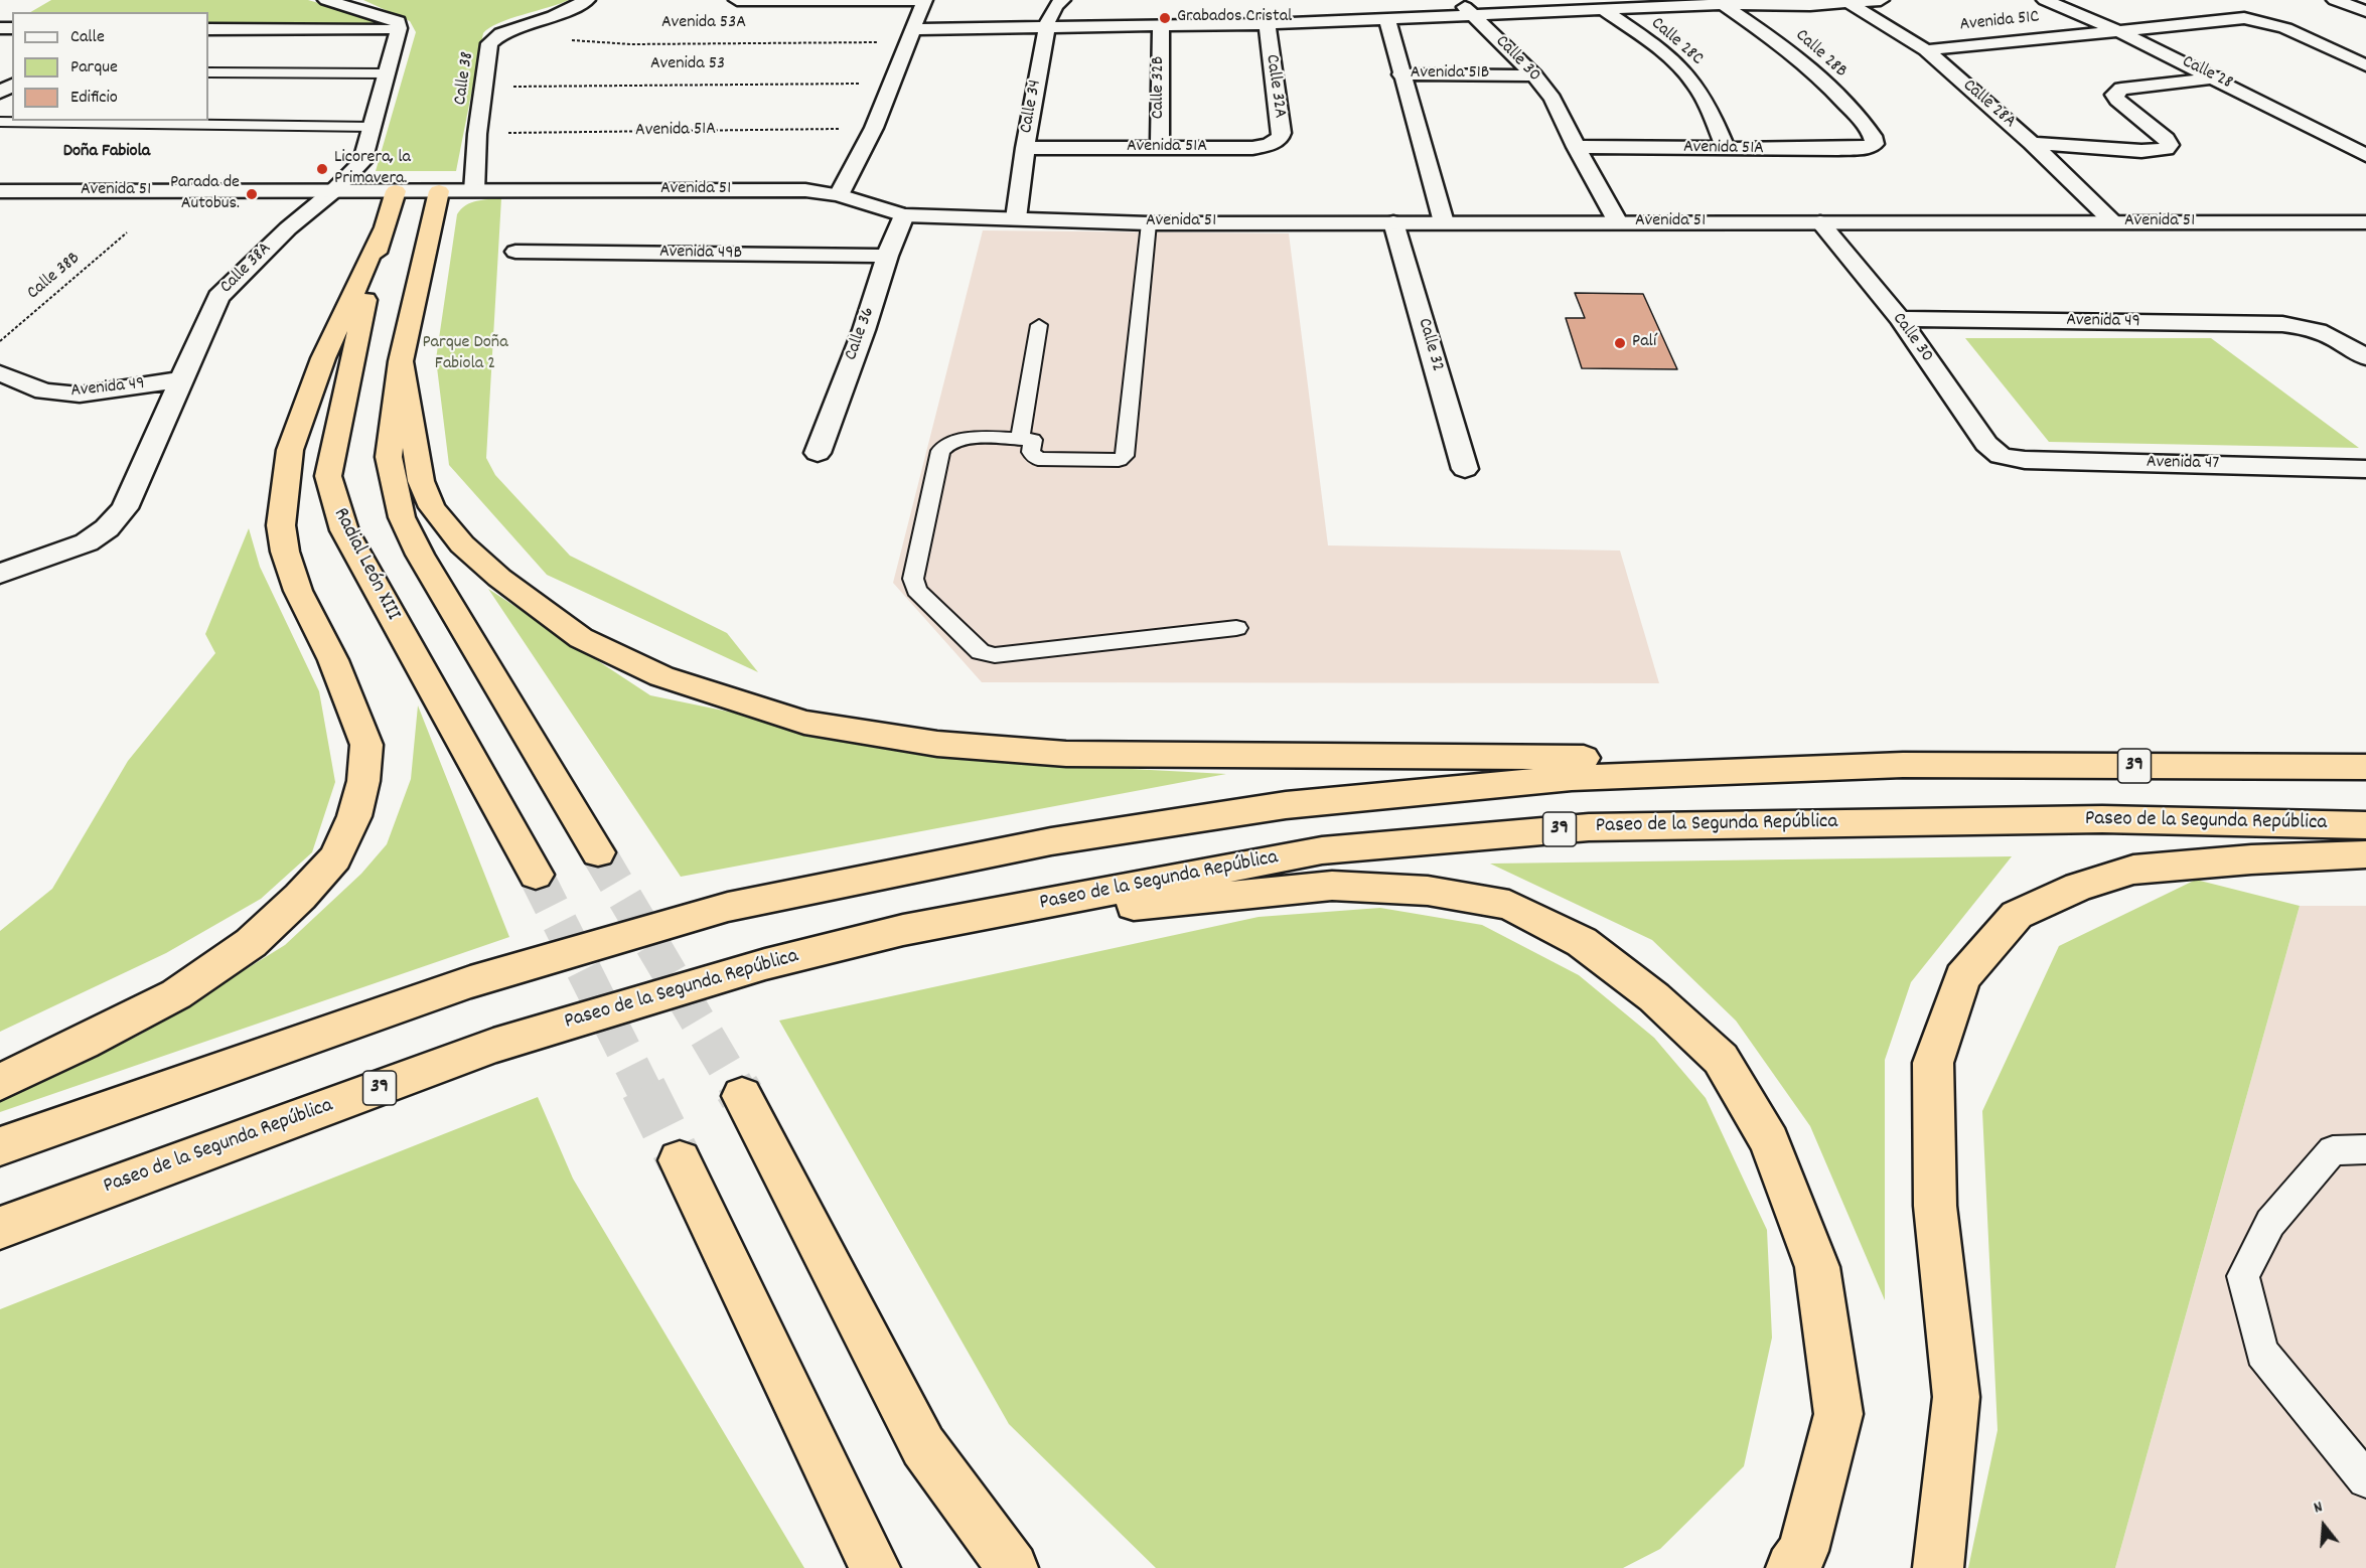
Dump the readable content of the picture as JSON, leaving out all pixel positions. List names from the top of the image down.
{
  "streets": {
    "highway": ["Radial León XIII", "39", "Paseo de la Segunda República"],
    "street": [
      "Avenida 51C",
      "Calle 28C",
      "Calle 28B",
      "Calle 30",
      "Calle 28",
      "Avenida 51B",
      "Calle 38",
      "Calle 32A",
      "Calle 32B",
      "Calle 28A",
      "Calle 34",
      "Avenida 51A",
      "Avenida 51",
      "Avenida 49B",
      "Calle 38A",
      "Avenida 49",
      "Calle 36",
      "Calle 32",
      "Avenida 47"
    ],
    "path": ["Avenida 53A", "Avenida 53", "Calle 38B"]
  },
  "crossings": [
    ["Avenida 51C", "Calle 28"],
    ["Avenida 51C", "Calle 28A"],
    ["Calle 28C", "Avenida 51A"],
    ["Calle 28B", "Avenida 51A"],
    ["Calle 30", "Avenida 51B"],
    ["Calle 30", "Avenida 51A"],
    ["Calle 30", "Avenida 51"],
    ["Calle 30", "Avenida 49"],
    ["Calle 30", "Avenida 47"],
    ["Avenida 53", "Calle 38"],
    ["Calle 38", "Avenida 51A"],
    ["Calle 38", "Avenida 51"],
    ["Calle 32A", "Avenida 51A"],
    ["Calle 32B", "Avenida 51A"],
    ["Calle 28A", "Avenida 51"],
    ["Calle 34", "Avenida 51A"],
    ["Calle 34", "Avenida 51"],
    ["Avenida 51", "Calle 38A"],
    ["Avenida 51", "Calle 36"],
    ["Avenida 51", "Calle 32"],
    ["Avenida 51", "Radial León XIII"],
    ["Avenida 49B", "Calle 36"],
    ["Calle 38A", "Avenida 49"]
  ],
  "districts": ["Doña Fabiola"],
  "parks": ["Parque Doña Fabiola 2"],
  "places": [
    "Grabados Cristal",
    "Licorera, la Primavera.",
    "Parada de Autobus.",
    "Palí"
  ],
  "legend": ["Calle", "Parque", "Edificio"],
  "north": "top"
}
